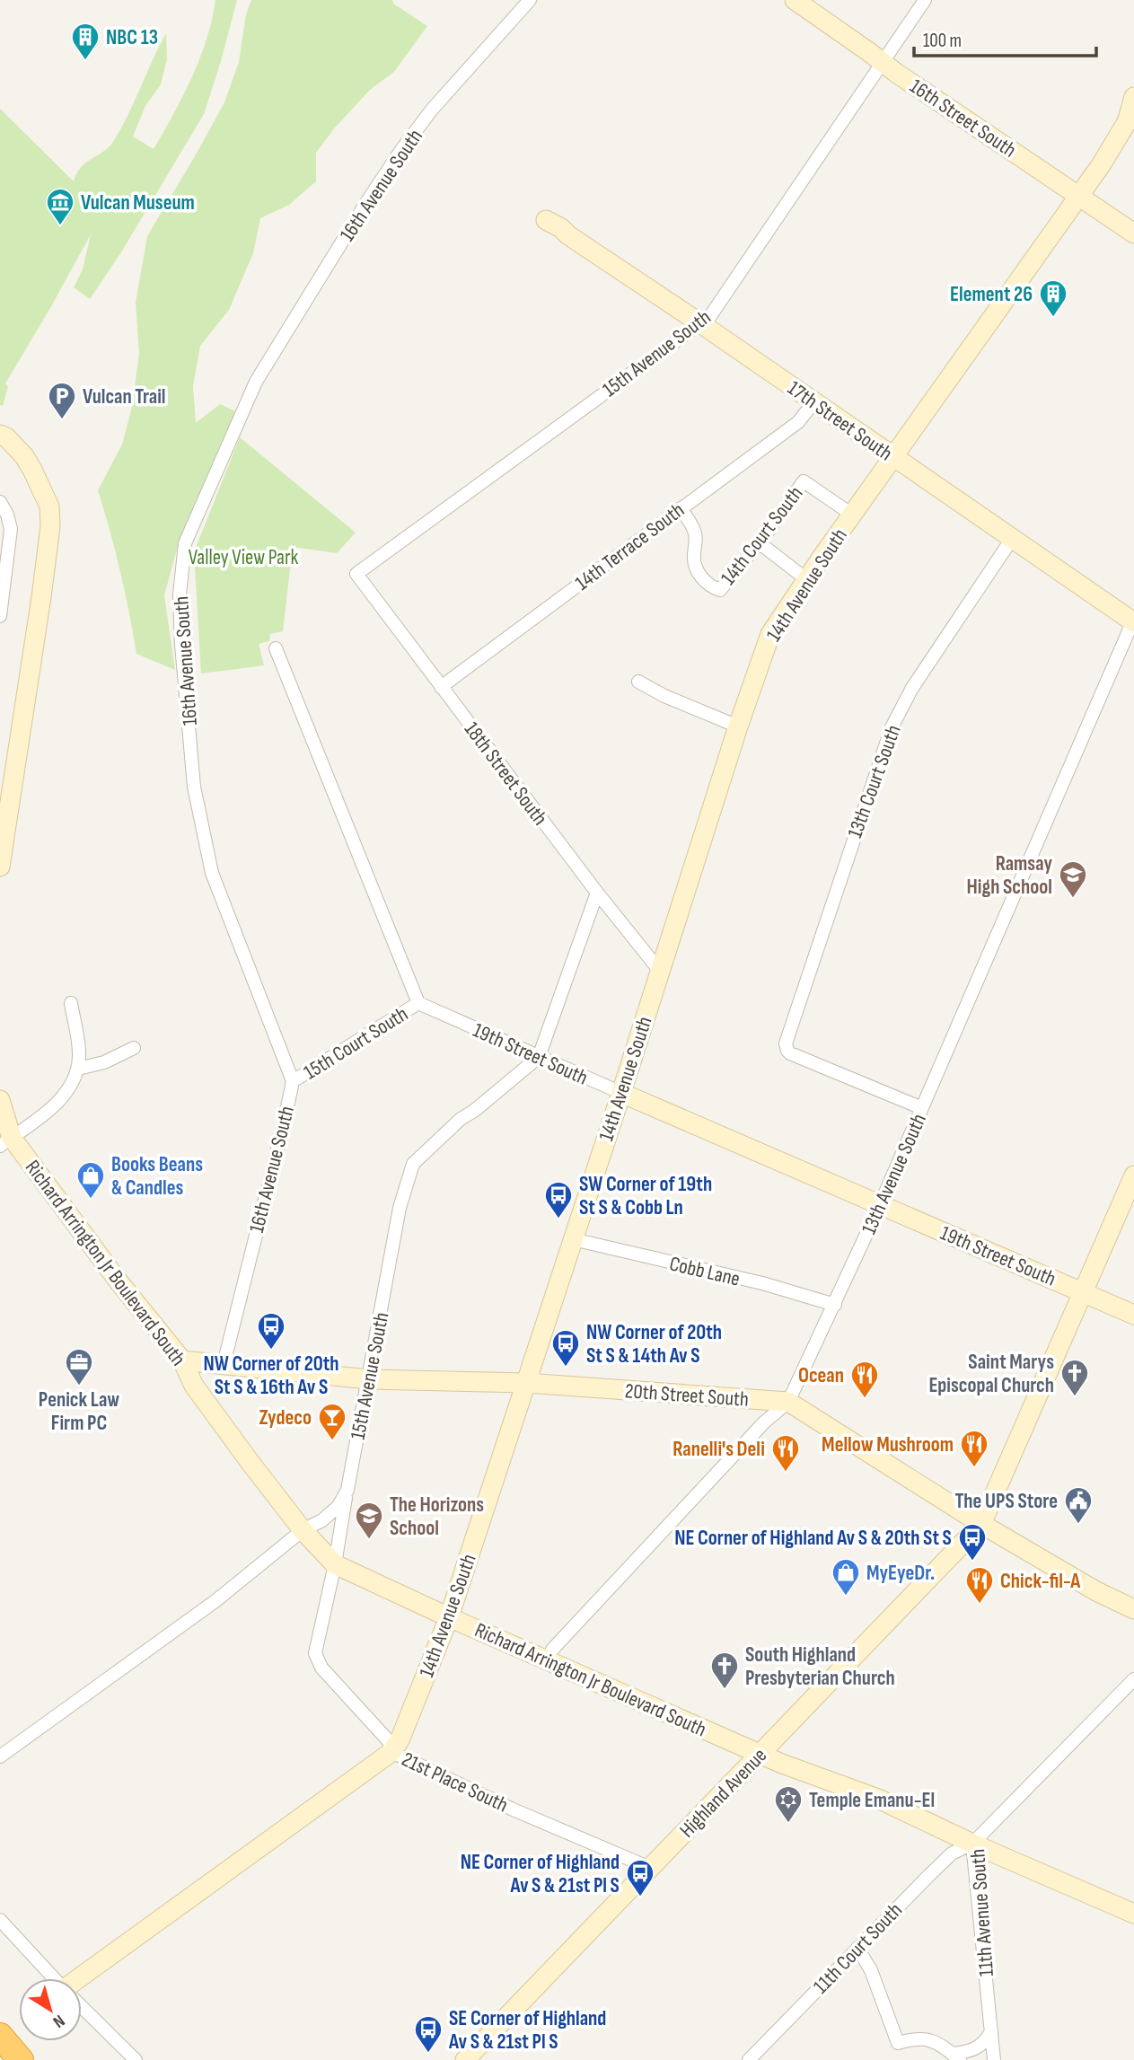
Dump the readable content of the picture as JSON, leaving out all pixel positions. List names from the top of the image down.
{
  "streets": {
    "street": [
      "16th Street South",
      "16th Avenue South",
      "15th Avenue South",
      "17th Street South",
      "14th Court South",
      "14th Terrace South",
      "14th Avenue South",
      "18th Street South",
      "13th Court South",
      "15th Court South",
      "19th Street South",
      "13th Avenue South",
      "Richard Arrington Jr Boulevard South",
      "Cobb Lane",
      "20th Street South",
      "21st Place South",
      "Highland Avenue",
      "11th Avenue South",
      "11th Court South"
    ]
  },
  "crossings": [
    ["16th Street South", "15th Avenue South"],
    ["16th Street South", "14th Avenue South"],
    ["16th Avenue South", "15th Court South"],
    ["16th Avenue South", "20th Street South"],
    ["15th Avenue South", "17th Street South"],
    ["15th Avenue South", "18th Street South"],
    ["15th Avenue South", "19th Street South"],
    ["15th Avenue South", "Richard Arrington Jr Boulevard South"],
    ["15th Avenue South", "20th Street South"],
    ["15th Avenue South", "21st Place South"],
    ["17th Street South", "14th Terrace South"],
    ["17th Street South", "14th Avenue South"],
    ["17th Street South", "13th Court South"],
    ["17th Street South", "13th Avenue South"],
    ["14th Court South", "14th Terrace South"],
    ["14th Court South", "14th Avenue South"],
    ["14th Terrace South", "18th Street South"],
    ["14th Avenue South", "18th Street South"],
    ["14th Avenue South", "19th Street South"],
    ["14th Avenue South", "Richard Arrington Jr Boulevard South"],
    ["14th Avenue South", "Cobb Lane"],
    ["14th Avenue South", "20th Street South"],
    ["14th Avenue South", "21st Place South"],
    ["13th Court South", "13th Avenue South"],
    ["15th Court South", "19th Street South"],
    ["19th Street South", "13th Avenue South"],
    ["13th Avenue South", "Richard Arrington Jr Boulevard South"],
    ["13th Avenue South", "Cobb Lane"],
    ["13th Avenue South", "20th Street South"],
    ["Richard Arrington Jr Boulevard South", "20th Street South"],
    ["Richard Arrington Jr Boulevard South", "21st Place South"],
    ["Richard Arrington Jr Boulevard South", "Highland Avenue"],
    ["Richard Arrington Jr Boulevard South", "11th Avenue South"],
    ["Richard Arrington Jr Boulevard South", "11th Court South"],
    ["20th Street South", "Highland Avenue"],
    ["21st Place South", "Highland Avenue"],
    ["11th Avenue South", "11th Court South"]
  ],
  "parks": ["Valley View Park"],
  "places": {
    "building": ["NBC 13", "Element 26"],
    "museum": ["Vulcan Museum"],
    "parking": ["Vulcan Trail"],
    "school or university": ["Ramsay High School", "The Horizons School"],
    "shop": ["Books Beans & Candles", "MyEyeDr."],
    "bus stop": [
      "SW Corner of 19th St S & Cobb Ln",
      "NW Corner of 20th St S & 16th Av S",
      "NW Corner of 20th St S & 14th Av S",
      "NE Corner of Highland Av S & 20th St S",
      "NE Corner of Highland Av S & 21st Pl S",
      "SE Corner of Highland Av S & 21st Pl S"
    ],
    "office": ["Penick Law Firm PC"],
    "church": ["Saint Marys Episcopal Church", "South Highland Presbyterian Church"],
    "restaurant": [
      "Ocean",
      "Mellow Mushroom",
      "Ranelli's Deli",
      "Chick-fil-A"
    ],
    "bar": ["Zydeco"],
    "public building": ["The UPS Store"],
    "synagogue": ["Temple Emanu-El"]
  },
  "scale_bar": "100 m",
  "north": "bottom right"
}
